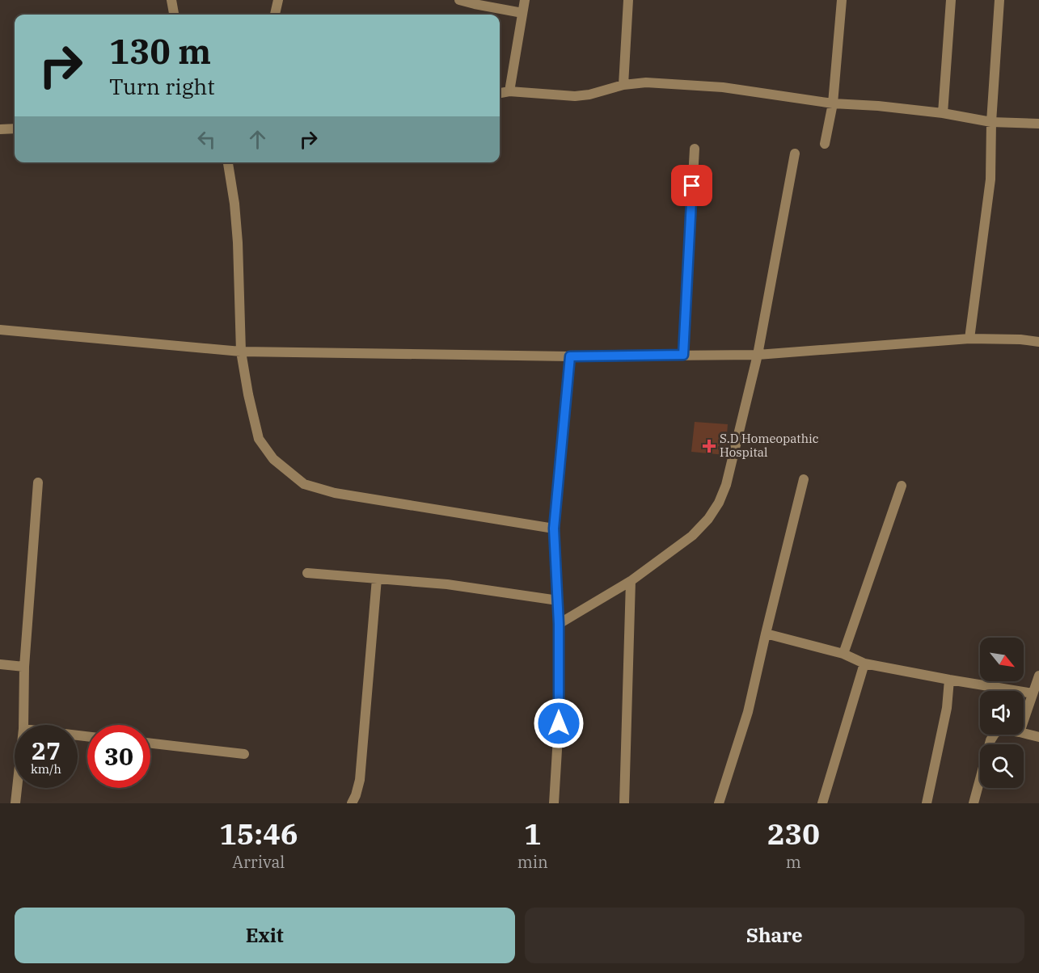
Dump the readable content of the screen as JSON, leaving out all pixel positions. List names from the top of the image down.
{
  "places": {
    "health": ["S.D Homeopathic Hospital"]
  },
  "north": "bottom right",
  "page": {
    "turn": ["130 m", "Turn right"],
    "speed": "27 km/h",
    "limit": "30",
    "eta": [
      "15:46",
      "Arrival",
      "1",
      "min",
      "230",
      "m"
    ],
    "buttons": ["Exit", "Share"]
  }
}
